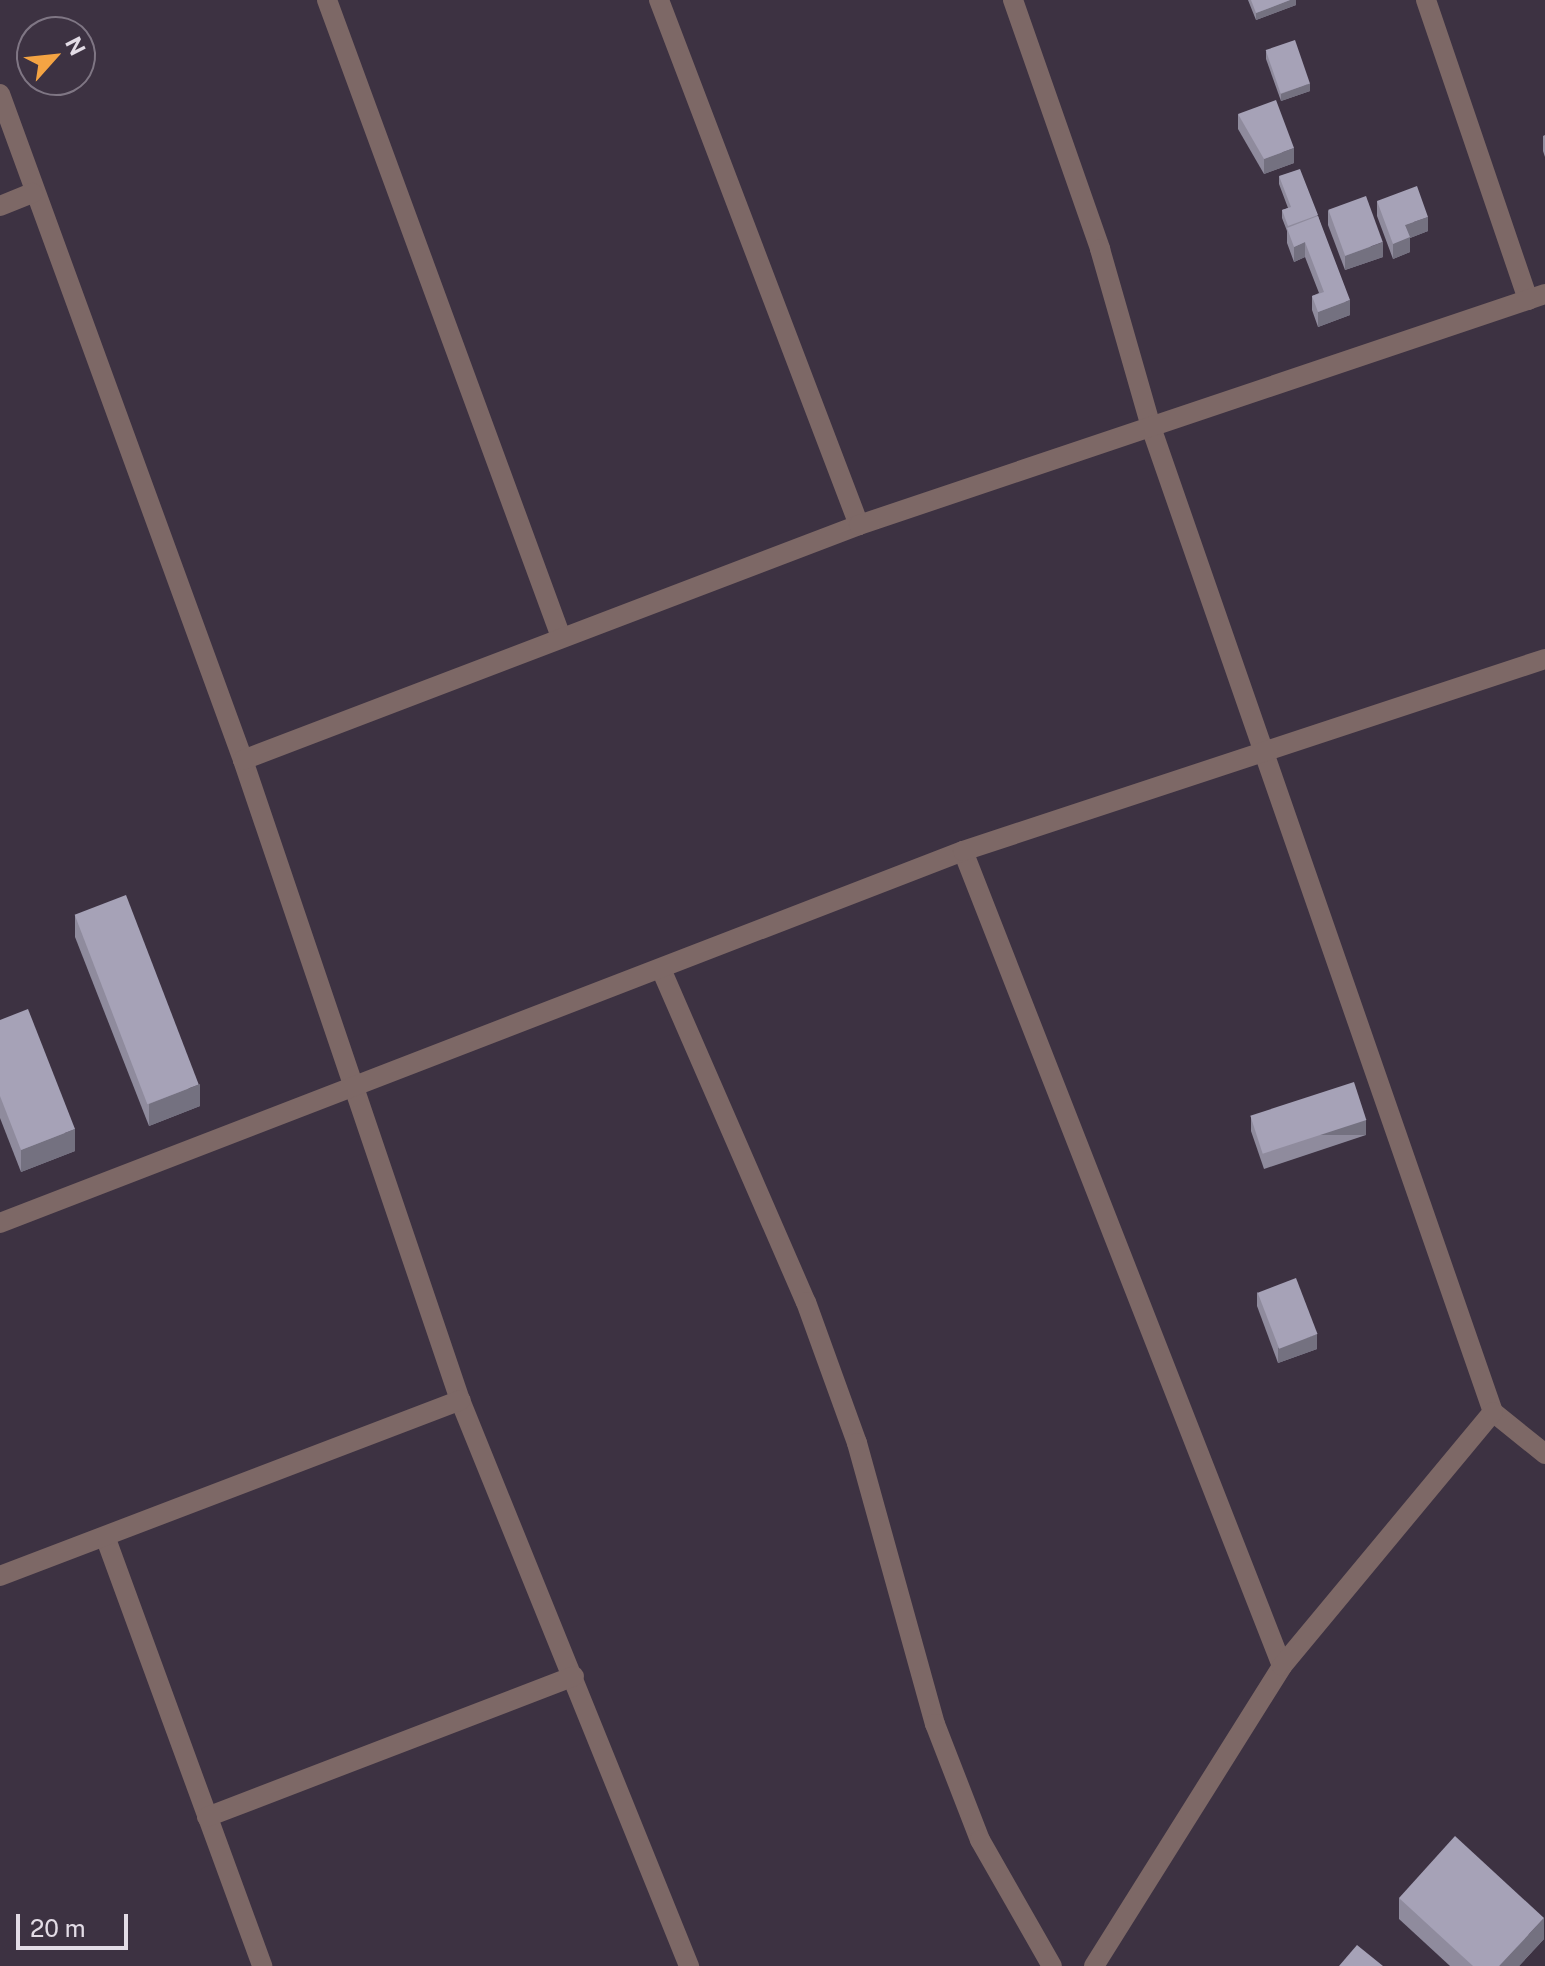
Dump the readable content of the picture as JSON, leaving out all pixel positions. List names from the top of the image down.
{
  "scale_bar": "20 m",
  "north": "top right"
}
